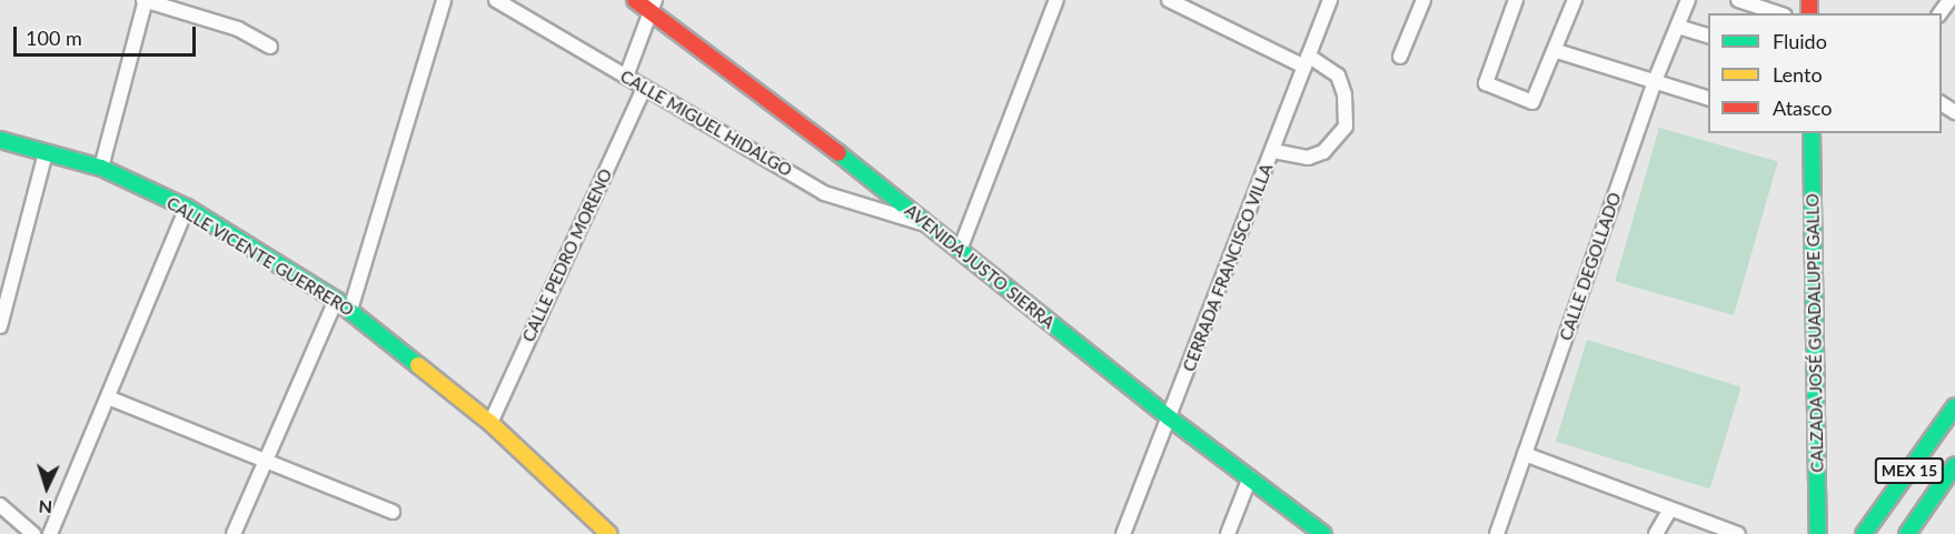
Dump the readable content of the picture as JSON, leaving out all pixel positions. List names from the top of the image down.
{
  "streets": {
    "main road": [
      "CALLE VICENTE GUERRERO",
      "AVENIDA JUSTO SIERRA",
      "CALZADA JOSÉ GUADALUPE GALLO",
      "MEX 15"
    ],
    "street": [
      "CALLE MIGUEL HIDALGO",
      "CALLE PEDRO MORENO",
      "CALLE DEGOLLADO",
      "CERRADA FRANCISCO VILLA"
    ]
  },
  "crossings": [
    ["CALLE MIGUEL HIDALGO", "CALLE PEDRO MORENO"],
    ["CALLE MIGUEL HIDALGO", "AVENIDA JUSTO SIERRA"],
    ["CALLE PEDRO MORENO", "CALLE VICENTE GUERRERO"],
    ["AVENIDA JUSTO SIERRA", "CERRADA FRANCISCO VILLA"]
  ],
  "legend": ["Fluido", "Lento", "Atasco"],
  "scale_bar": "100 m",
  "north": "bottom"
}
